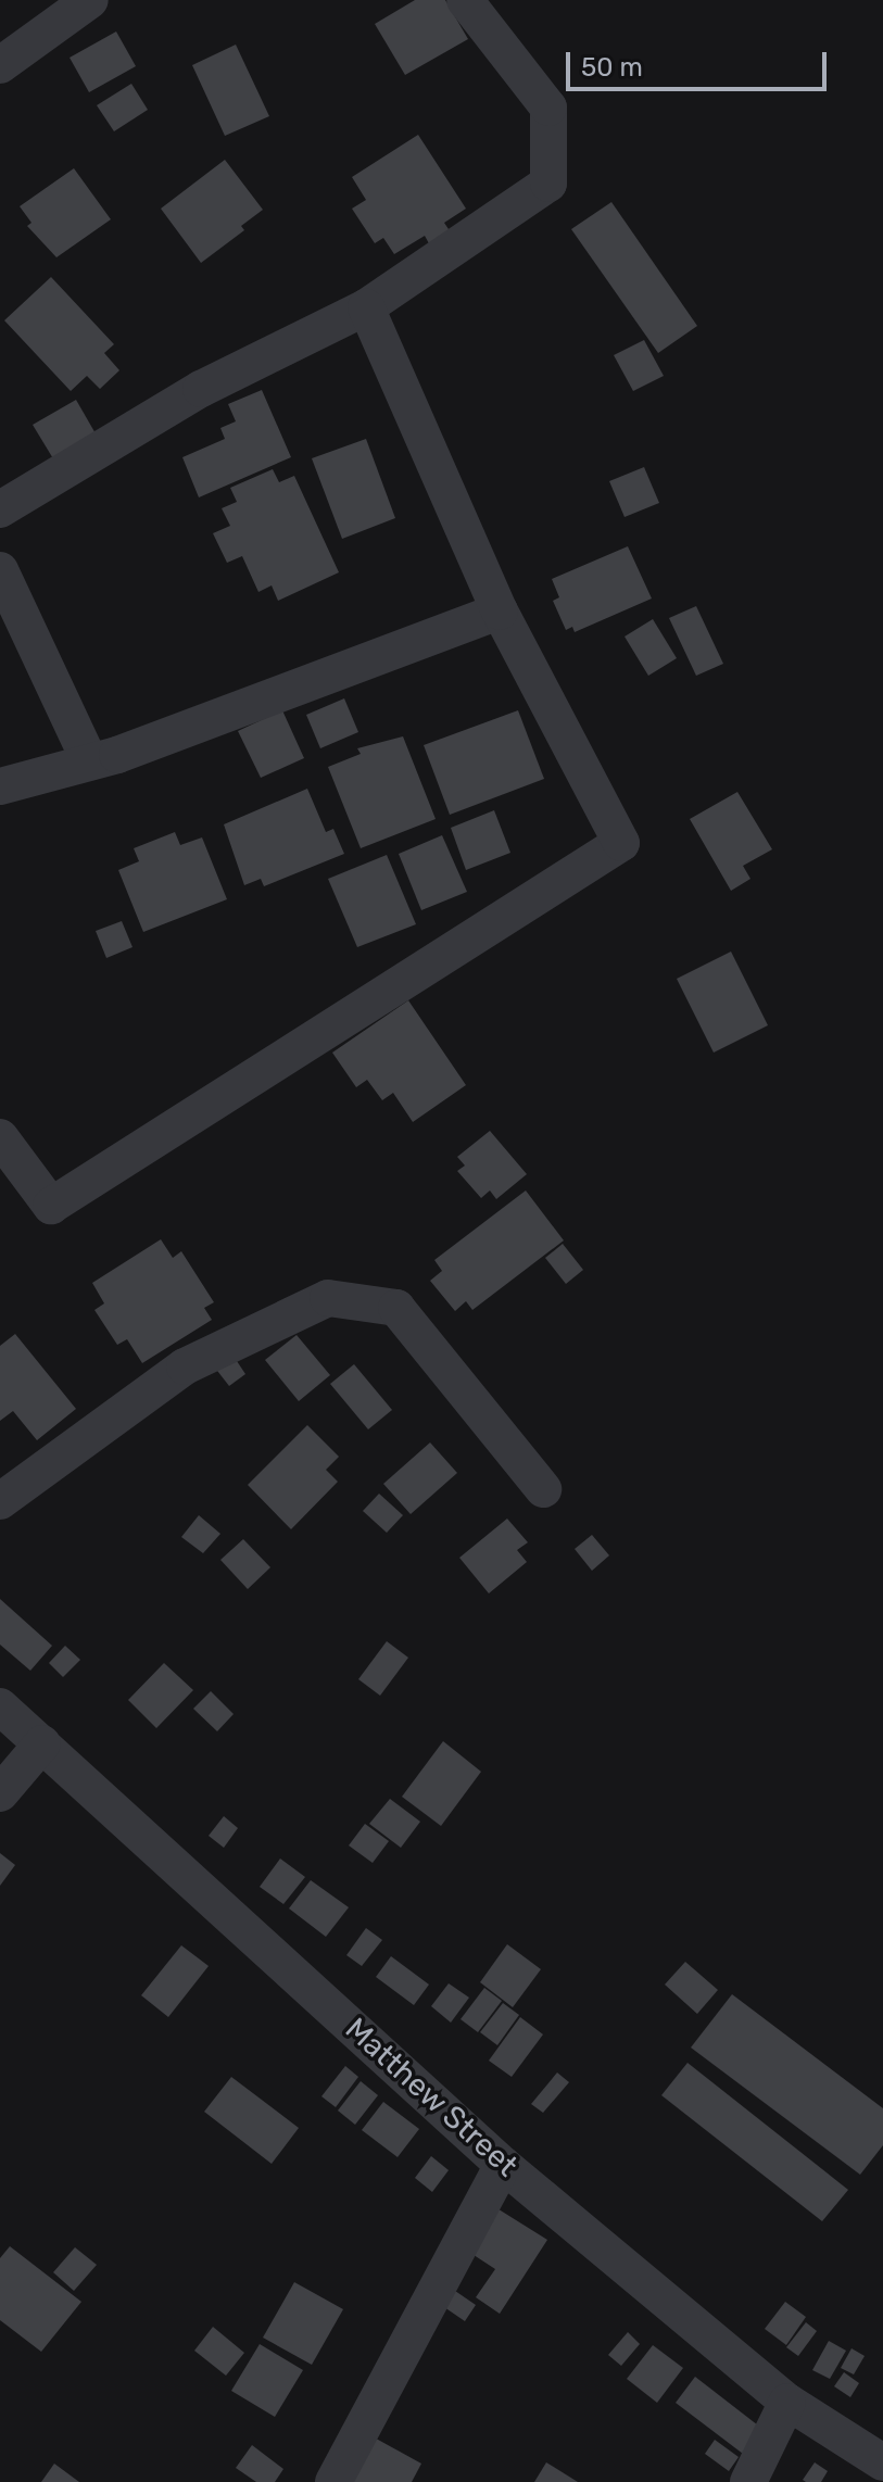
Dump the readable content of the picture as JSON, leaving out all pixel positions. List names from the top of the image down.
{
  "streets": {
    "street": ["Matthew Street"]
  },
  "scale_bar": "50 m"
}
